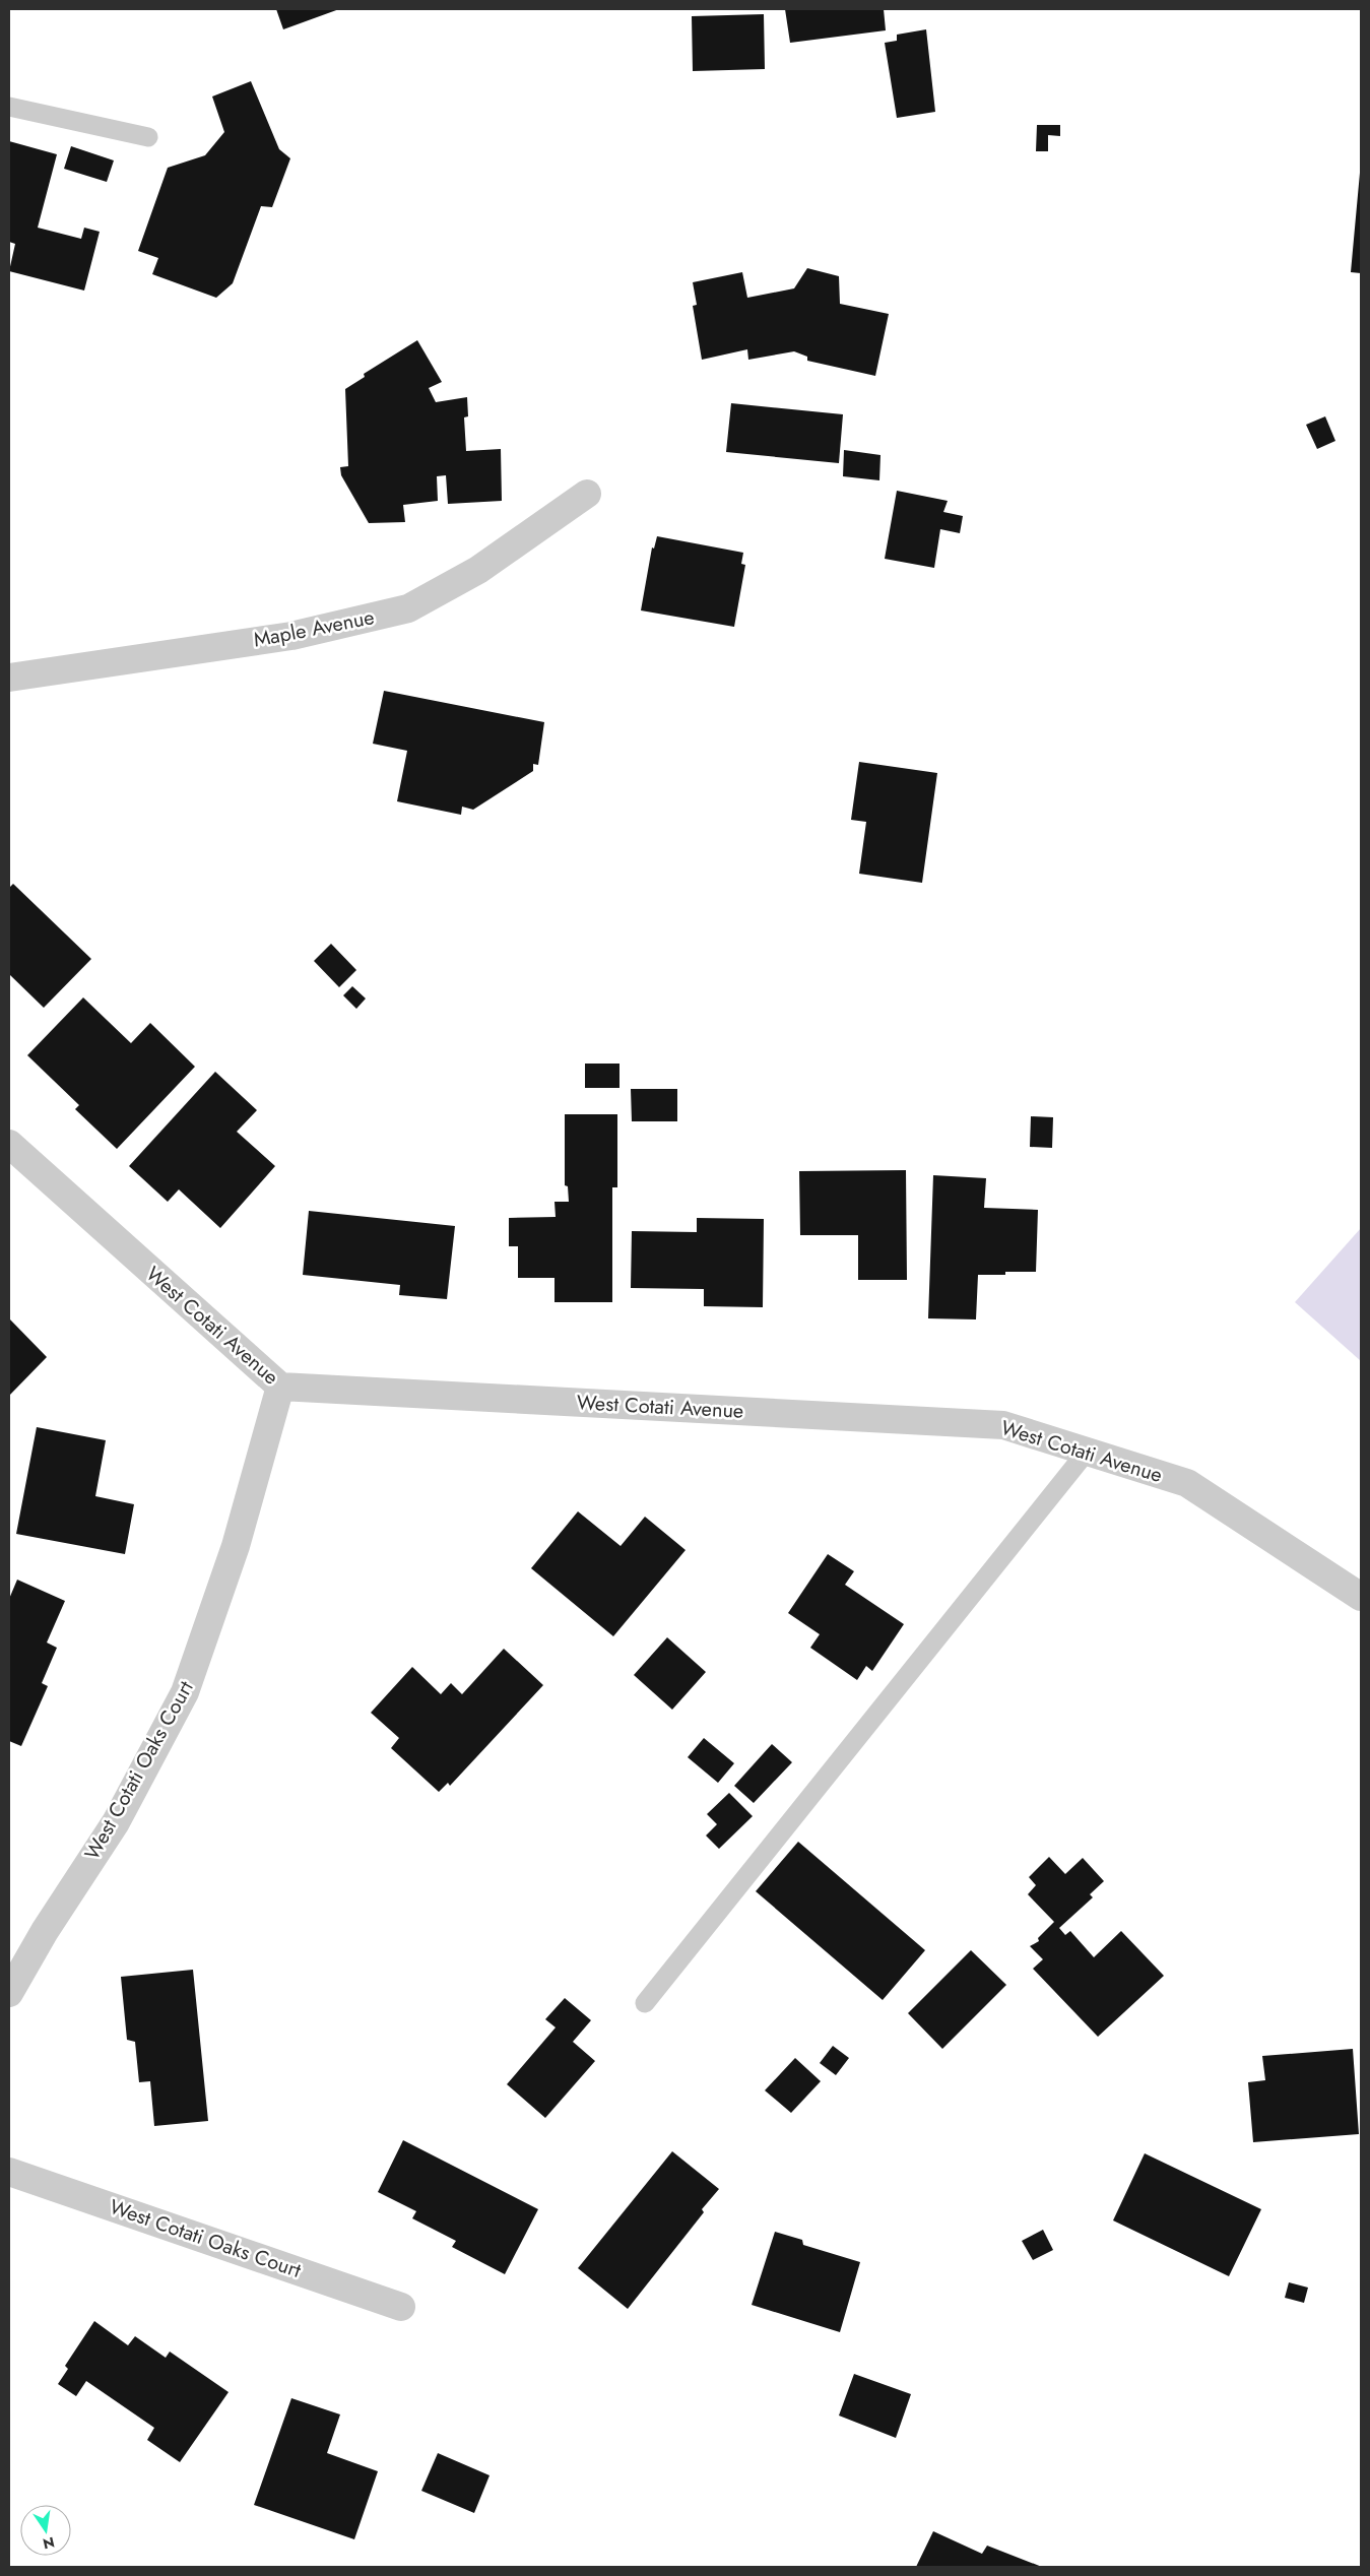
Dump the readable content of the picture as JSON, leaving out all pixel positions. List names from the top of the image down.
{
  "streets": {
    "street": ["Maple Avenue", "West Cotati Avenue", "West Cotati Oaks Court"]
  },
  "crossings": [
    ["West Cotati Avenue", "West Cotati Oaks Court"]
  ],
  "north": "bottom"
}
